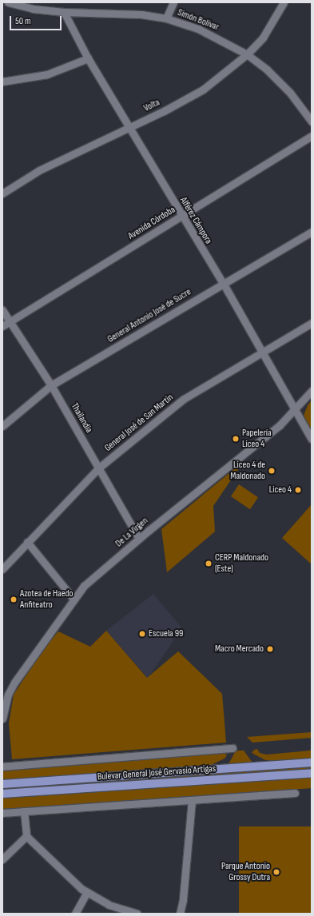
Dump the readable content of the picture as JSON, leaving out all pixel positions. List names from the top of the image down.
{
  "streets": {
    "main road": ["Bulevar General José Gervasio Artigas"],
    "street": [
      "Simón Bolívar",
      "Volta",
      "Alférez Cámpora",
      "Avenida Córdoba",
      "General Antonio José de Sucre",
      "Thailandia",
      "General José de San Martín",
      "De La Virgen"
    ]
  },
  "crossings": [
    ["Simón Bolívar", "Volta"],
    ["Simón Bolívar", "Alférez Cámpora"],
    ["Volta", "Alférez Cámpora"],
    ["Alférez Cámpora", "Avenida Córdoba"],
    ["Alférez Cámpora", "General Antonio José de Sucre"],
    ["Alférez Cámpora", "General José de San Martín"],
    ["Alférez Cámpora", "De La Virgen"],
    ["Avenida Córdoba", "Thailandia"],
    ["General Antonio José de Sucre", "Thailandia"],
    ["Thailandia", "General José de San Martín"],
    ["Thailandia", "De La Virgen"]
  ],
  "places": [
    "Papelería Liceo 4",
    "Liceo 4 de Maldonado",
    "Liceo 4",
    "CERP Maldonado (Este)",
    "Azotea de Haedo Anfiteatro",
    "Escuela 99",
    "Macro Mercado",
    "Parque Antonio Grossy Dutra"
  ],
  "scale_bar": "50 m"
}
